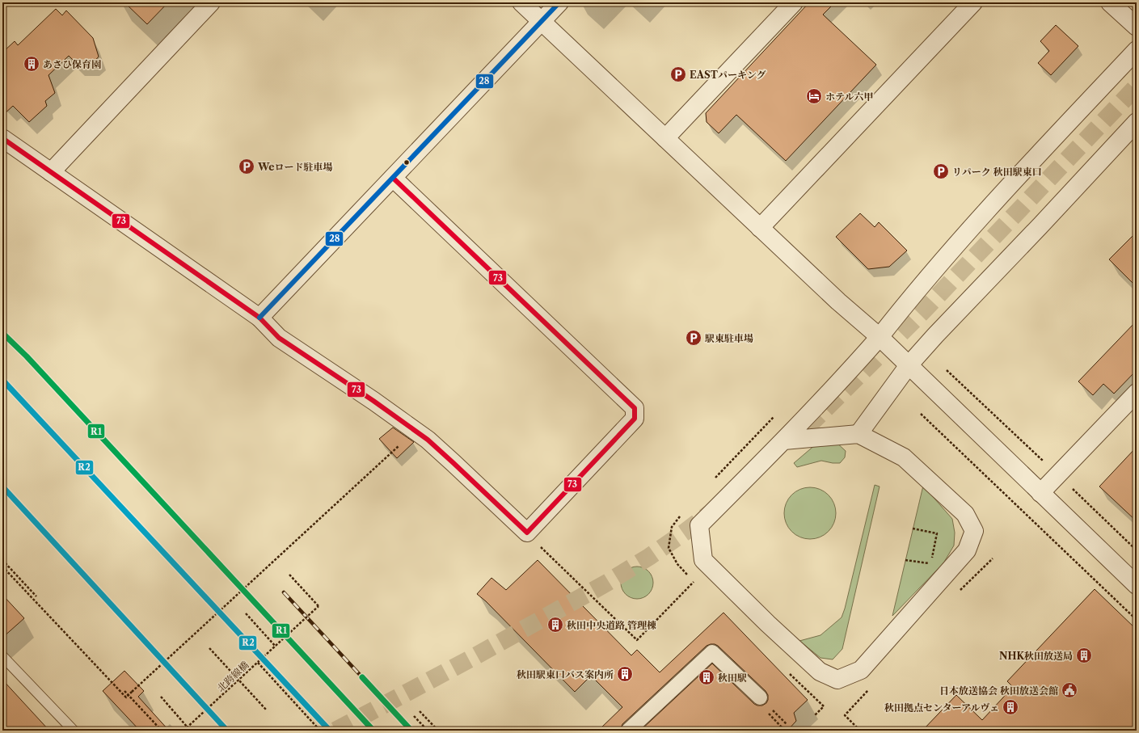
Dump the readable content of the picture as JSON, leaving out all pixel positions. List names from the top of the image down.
{
  "streets": {
    "path": ["北跨線橋"]
  },
  "places": {
    "building": [
      "あさひ保育園",
      "秋田中央道路 管理棟",
      "NHK秋田放送局",
      "秋田駅東口バス案内所",
      "秋田駅",
      "秋田拠点センターアルヴェ"
    ],
    "parking": [
      "EASTパーキング",
      "Weロード駐車場",
      "リパーク 秋田駅東口",
      "駅東駐車場"
    ],
    "hotel": ["ホテル六甲"],
    "public building": ["日本放送協会 秋田放送会館"]
  },
  "lines": [
    "transit line 28",
    "transit line 73",
    "transit line R1",
    "transit line R2"
  ]
}
